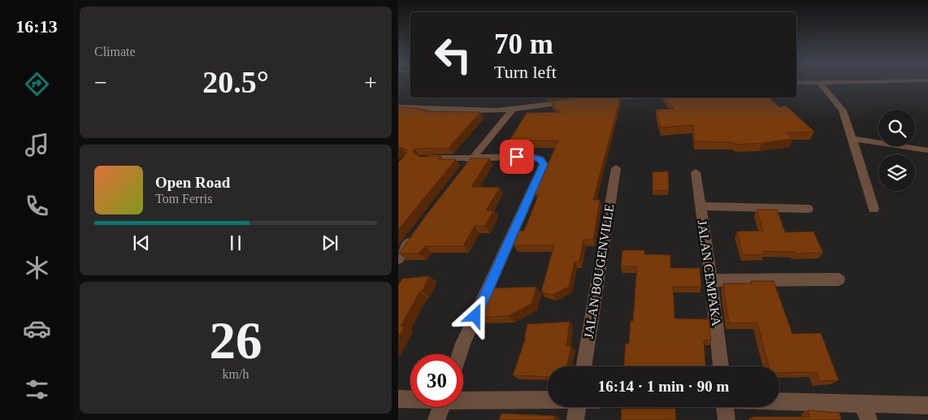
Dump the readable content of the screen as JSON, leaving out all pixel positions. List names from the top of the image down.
{
  "streets": {
    "street": ["JALAN BOUGENVILLE", "JALAN CEMPAKA"]
  },
  "page": {
    "tabs": "16:13",
    "tile": [
      "Climate",
      ["26", "km/h"]
    ],
    "turn": ["70 m", "Turn left"],
    "heat": ["−", "20.5°", "+"],
    "song": ["Open Road", "Tom Ferris"],
    "limit": "30",
    "trip": "16:14 · 1 min · 90 m"
  }
}
